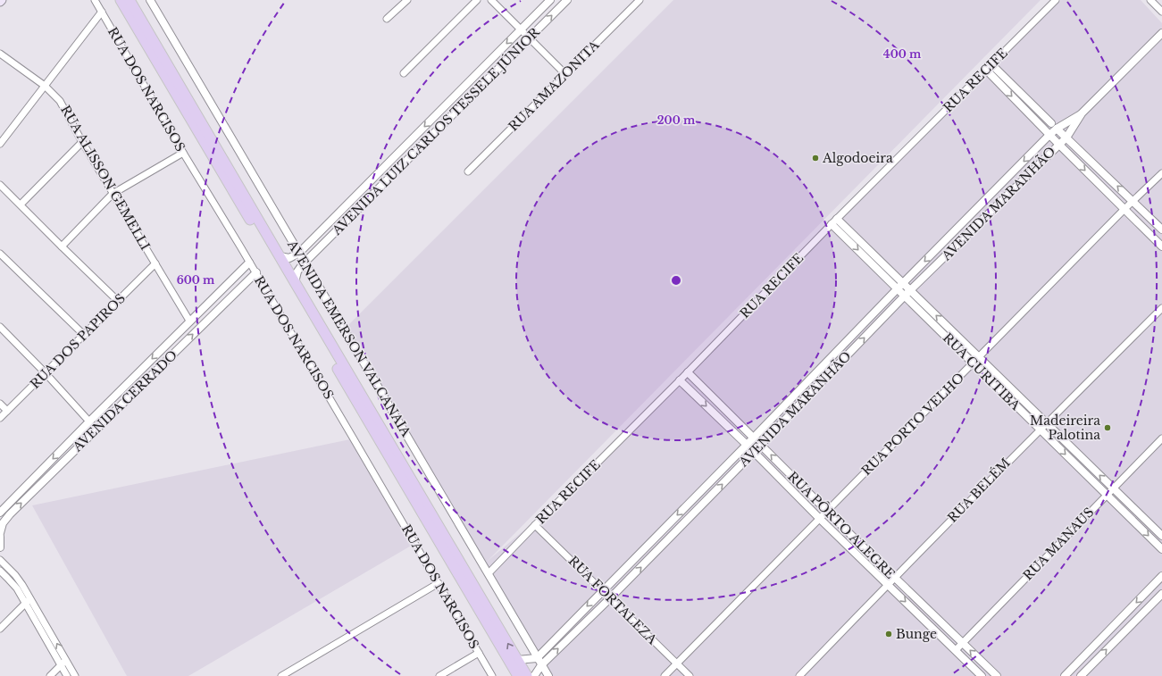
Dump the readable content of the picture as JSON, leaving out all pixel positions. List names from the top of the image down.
{
  "streets": {
    "street": [
      "RUA RECIFE",
      "RUA AMAZONITA",
      "RUA DOS NARCISOS",
      "AVENIDA LUIZ CARLOS TESSELE JÚNIOR",
      "RUA ALISSON GEMELLI",
      "AVENIDA MARANHÃO",
      "AVENIDA EMERSON VALCANAIA",
      "RUA DOS PAPIROS",
      "RUA CURITIBA",
      "AVENIDA CERRADO",
      "RUA PORTO VELHO",
      "RUA BELÉM",
      "RUA PÔRTO ALEGRE",
      "RUA MANAUS",
      "RUA FORTALEZA"
    ]
  },
  "crossings": [
    ["RUA RECIFE", "AVENIDA EMERSON VALCANAIA"],
    ["RUA RECIFE", "RUA CURITIBA"],
    ["RUA RECIFE", "RUA PÔRTO ALEGRE"],
    ["RUA RECIFE", "RUA FORTALEZA"],
    ["RUA DOS NARCISOS", "AVENIDA CERRADO"],
    ["AVENIDA LUIZ CARLOS TESSELE JÚNIOR", "AVENIDA EMERSON VALCANAIA"],
    ["RUA ALISSON GEMELLI", "RUA DOS PAPIROS"],
    ["RUA ALISSON GEMELLI", "AVENIDA CERRADO"],
    ["AVENIDA MARANHÃO", "AVENIDA EMERSON VALCANAIA"],
    ["AVENIDA MARANHÃO", "RUA CURITIBA"],
    ["AVENIDA MARANHÃO", "RUA PÔRTO ALEGRE"],
    ["AVENIDA MARANHÃO", "RUA FORTALEZA"],
    ["RUA CURITIBA", "RUA PORTO VELHO"],
    ["RUA CURITIBA", "RUA BELÉM"],
    ["RUA CURITIBA", "RUA MANAUS"],
    ["RUA PORTO VELHO", "RUA PÔRTO ALEGRE"],
    ["RUA PORTO VELHO", "RUA FORTALEZA"],
    ["RUA BELÉM", "RUA PÔRTO ALEGRE"],
    ["RUA PÔRTO ALEGRE", "RUA MANAUS"]
  ],
  "places": ["Algodoeira", "Madeireira Palotina", "Bunge"],
  "rings": ["400 m", "200 m", "600 m"]
}
